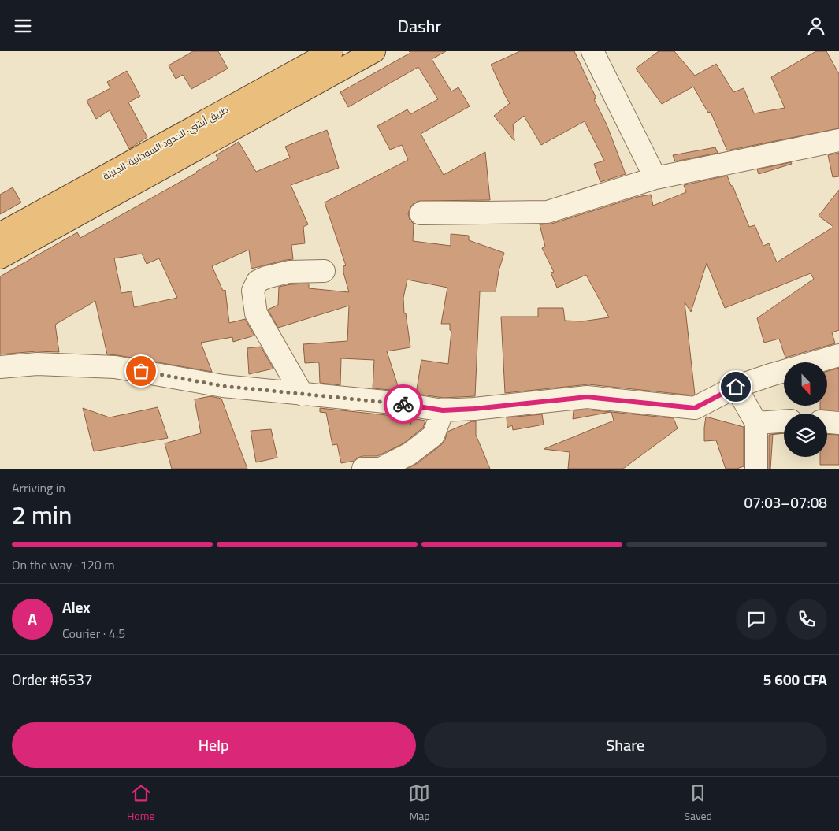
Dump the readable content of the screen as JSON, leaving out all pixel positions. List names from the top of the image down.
{
  "streets": {
    "highway": ["طريق أبشي-الحدود السودانية-الجنينة"]
  },
  "north": "bottom",
  "page": {
    "header": "Dashr",
    "heading": ["2 min", "Arriving in", "07:03–07:08"],
    "panel": [
      "Alex",
      "Courier · 4.5",
      "Order #6537",
      "5 600 CFA"
    ],
    "bar": "On the way · 120 m",
    "round": "A",
    "buttons": ["Help", "Share"],
    "tabs": ["Home", "Map", "Saved"]
  }
}
